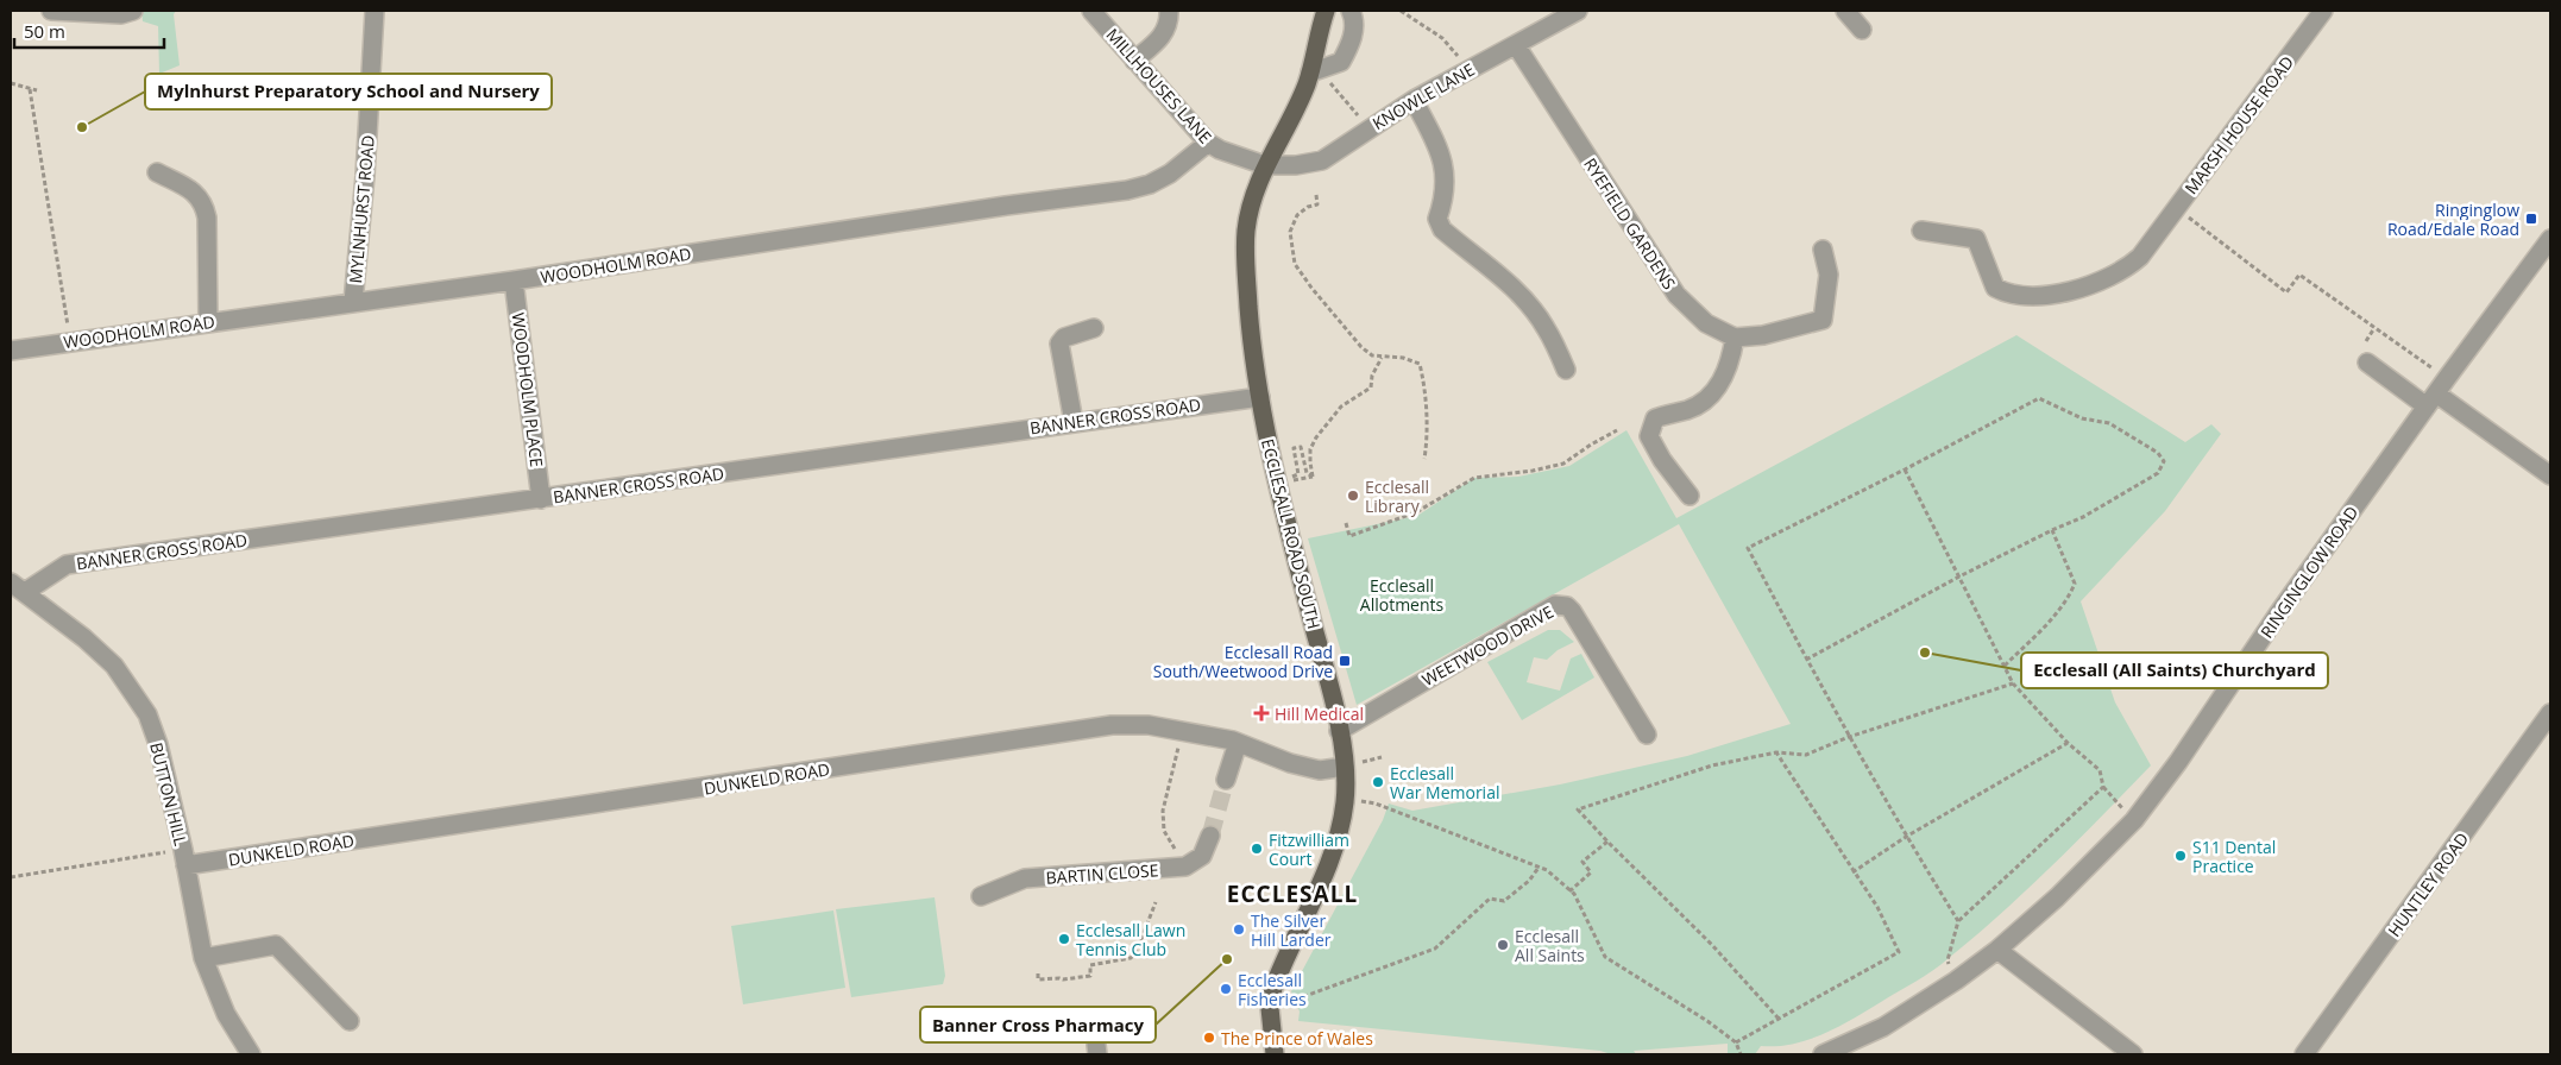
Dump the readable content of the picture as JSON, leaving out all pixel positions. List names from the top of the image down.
{
  "streets": {
    "main road": ["ECCLESALL ROAD SOUTH"],
    "street": [
      "MILLHOUSES LANE",
      "KNOWLE LANE",
      "MARSH HOUSE ROAD",
      "MYLNHURST ROAD",
      "RYEFIELD GARDENS",
      "WOODHOLM ROAD",
      "WOODHOLM PLACE",
      "BANNER CROSS ROAD",
      "RINGINGLOW ROAD",
      "WEETWOOD DRIVE",
      "DUNKELD ROAD",
      "BUTTON HILL",
      "BARTIN CLOSE",
      "HUNTLEY ROAD"
    ]
  },
  "crossings": [
    ["MILLHOUSES LANE", "KNOWLE LANE"],
    ["MILLHOUSES LANE", "WOODHOLM ROAD"],
    ["MILLHOUSES LANE", "ECCLESALL ROAD SOUTH"],
    ["KNOWLE LANE", "RYEFIELD GARDENS"],
    ["KNOWLE LANE", "ECCLESALL ROAD SOUTH"],
    ["MYLNHURST ROAD", "WOODHOLM ROAD"],
    ["WOODHOLM ROAD", "WOODHOLM PLACE"],
    ["WOODHOLM PLACE", "BANNER CROSS ROAD"],
    ["BANNER CROSS ROAD", "ECCLESALL ROAD SOUTH"],
    ["BANNER CROSS ROAD", "BUTTON HILL"],
    ["ECCLESALL ROAD SOUTH", "WEETWOOD DRIVE"],
    ["ECCLESALL ROAD SOUTH", "DUNKELD ROAD"],
    ["DUNKELD ROAD", "BUTTON HILL"]
  ],
  "districts": ["ECCLESALL"],
  "parks": ["Ecclesall Allotments"],
  "places": {
    "other": [
      "Mylnhurst Preparatory School and Nursery",
      "Ecclesall Library",
      "Ecclesall (All Saints) Churchyard",
      "Ecclesall War Memorial",
      "Fitzwilliam Court",
      "S11 Dental Practice",
      "The Silver Hill Larder",
      "Ecclesall Lawn Tennis Club",
      "Ecclesall All Saints",
      "Banner Cross Pharmacy",
      "Ecclesall Fisheries",
      "The Prince of Wales"
    ],
    "transit": ["Ringinglow Road/Edale Road", "Ecclesall Road South/Weetwood Drive"],
    "health": ["Hill Medical"]
  },
  "scale_bar": "50 m"
}
